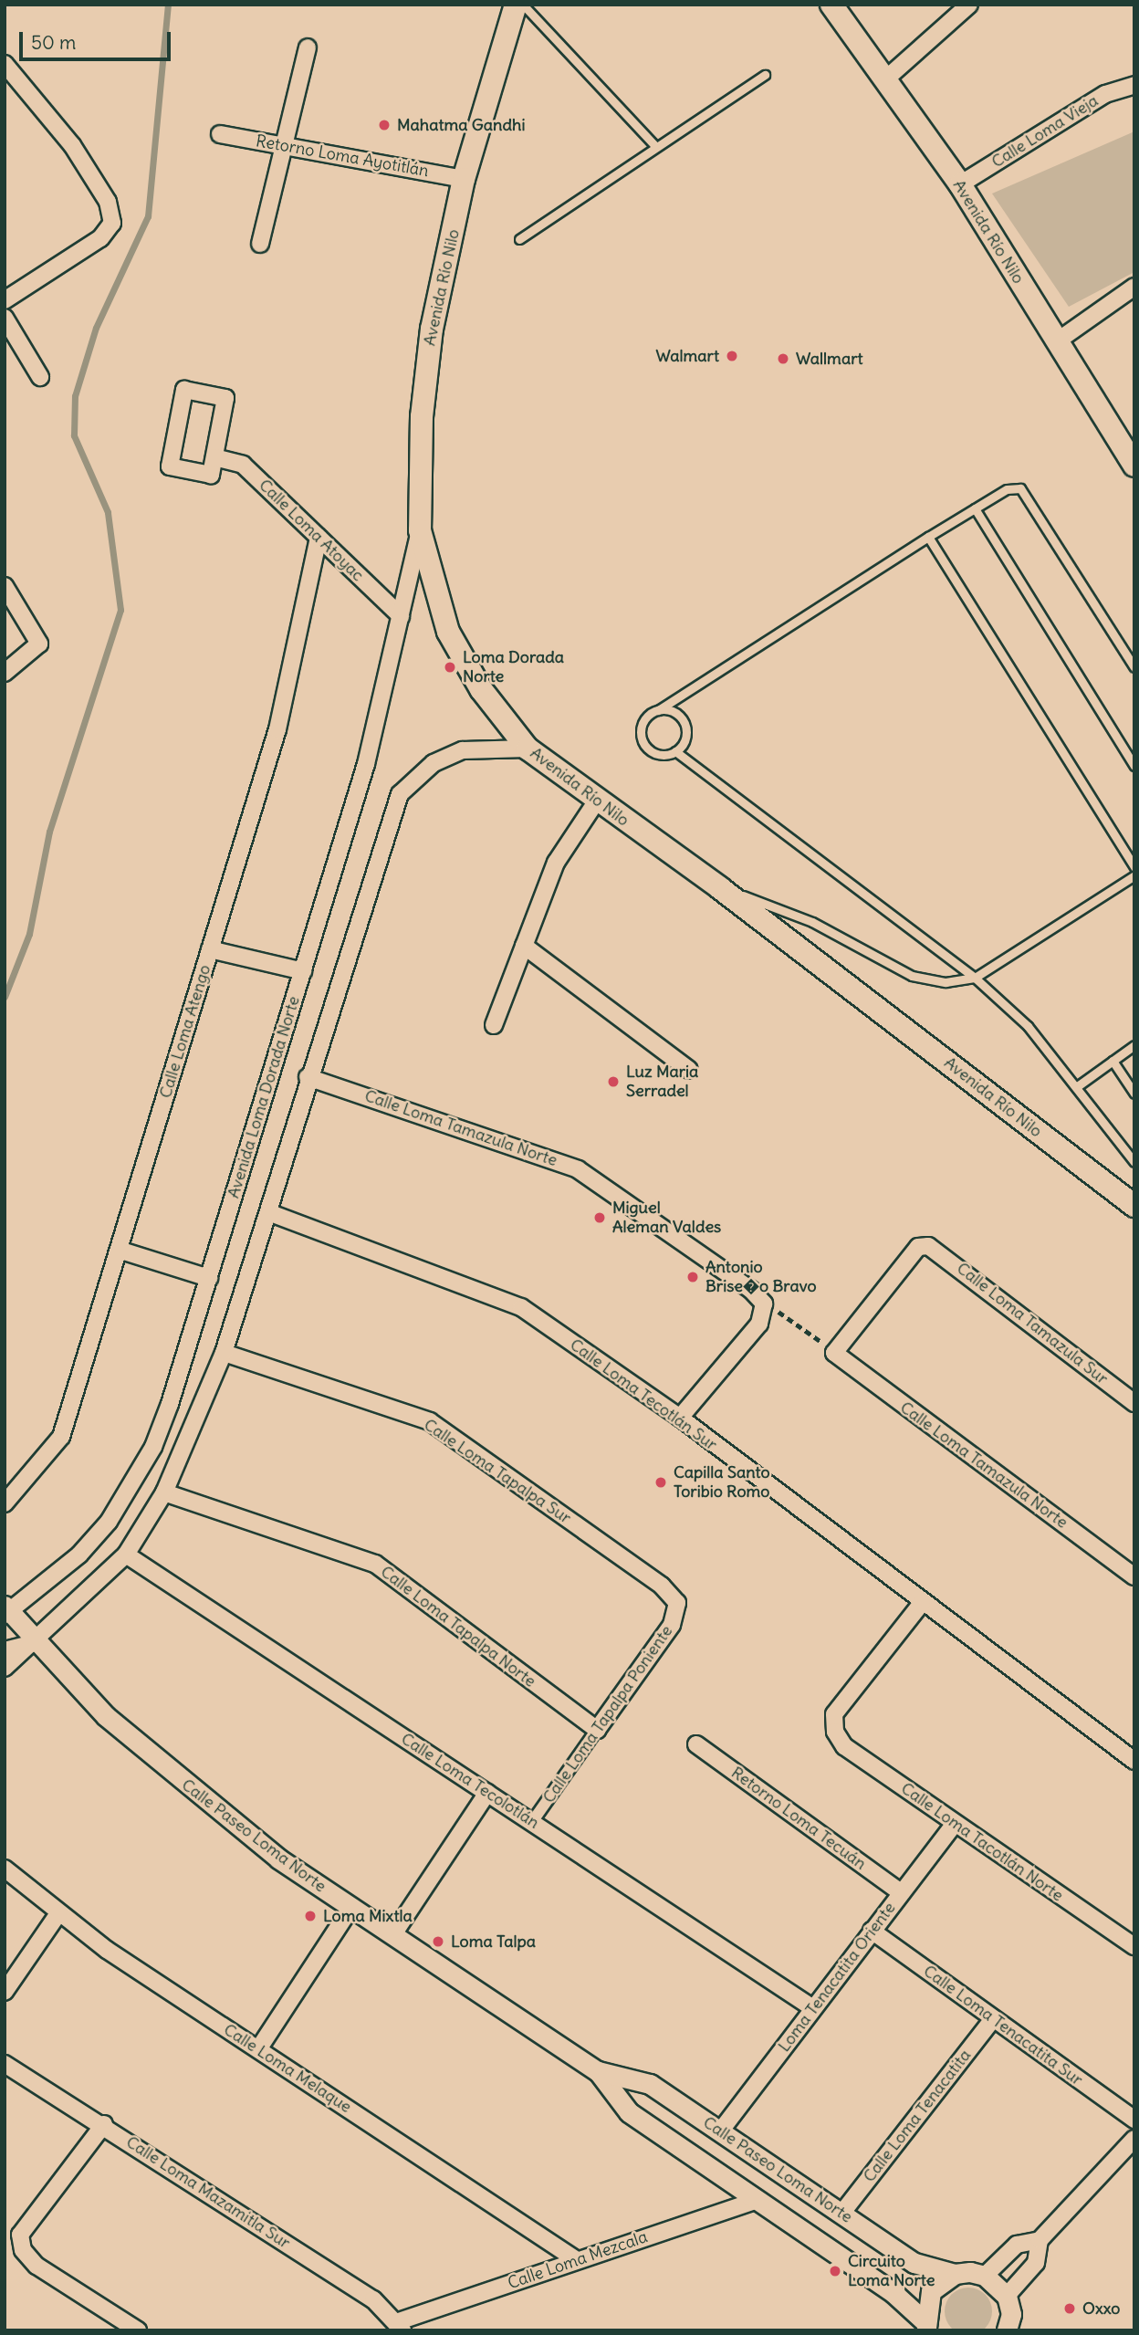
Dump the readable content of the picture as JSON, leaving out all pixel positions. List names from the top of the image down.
{
  "streets": {
    "main road": ["Avenida Río Nilo"],
    "street": [
      "Calle Loma Vieja",
      "Retorno Loma Ayotitlán",
      "Calle Loma Atoyac",
      "Calle Loma Atengo",
      "Avenida Loma Dorada Norte",
      "Calle Loma Tamazula Norte",
      "Calle Loma Tamazula Sur",
      "Calle Loma Tecotlán Sur",
      "Calle Loma Tapalpa Sur",
      "Calle Loma Tapalpa Norte",
      "Calle Loma Tapalpa Poniente",
      "Calle Loma Tecolotlán",
      "Retorno Loma Tecuán",
      "Calle Paseo Loma Norte",
      "Calle Loma Tacotlán Norte",
      "Loma Tenacatita Oriente",
      "Calle Loma Tenacatita Sur",
      "Calle Loma Melaque",
      "Calle Loma Tenacatita",
      "Calle Loma Mazamitla Sur",
      "Calle Loma Mezcala"
    ]
  },
  "crossings": [
    ["Calle Loma Vieja", "Avenida Río Nilo"],
    ["Retorno Loma Ayotitlán", "Avenida Río Nilo"],
    ["Avenida Río Nilo", "Avenida Loma Dorada Norte"],
    ["Calle Loma Atoyac", "Calle Loma Atengo"],
    ["Calle Loma Atoyac", "Avenida Loma Dorada Norte"],
    ["Avenida Loma Dorada Norte", "Calle Paseo Loma Norte"],
    ["Calle Loma Tamazula Norte", "Calle Loma Tamazula Sur"],
    ["Calle Loma Tecotlán Sur", "Calle Loma Tacotlán Norte"],
    ["Calle Loma Tapalpa Sur", "Calle Loma Tapalpa Poniente"],
    ["Calle Loma Tapalpa Norte", "Calle Loma Tapalpa Poniente"],
    ["Calle Loma Tapalpa Poniente", "Calle Loma Tecolotlán"],
    ["Calle Loma Tecolotlán", "Loma Tenacatita Oriente"],
    ["Retorno Loma Tecuán", "Loma Tenacatita Oriente"],
    ["Calle Paseo Loma Norte", "Loma Tenacatita Oriente"],
    ["Calle Paseo Loma Norte", "Calle Loma Tenacatita"],
    ["Calle Paseo Loma Norte", "Calle Loma Mezcala"],
    ["Calle Loma Tacotlán Norte", "Loma Tenacatita Oriente"],
    ["Loma Tenacatita Oriente", "Calle Loma Tenacatita Sur"],
    ["Calle Loma Tenacatita Sur", "Calle Loma Tenacatita"],
    ["Calle Loma Melaque", "Calle Loma Mezcala"],
    ["Calle Loma Mazamitla Sur", "Calle Loma Mezcala"]
  ],
  "places": [
    "Mahatma Gandhi",
    "Walmart",
    "Wallmart",
    "Loma Dorada Norte",
    "Luz Maria Serradel",
    "Miguel Aleman Valdes",
    "Antonio Brise�o Bravo",
    "Capilla Santo Toribio Romo",
    "Loma Mixtla",
    "Loma Talpa",
    "Circuito Loma Norte",
    "Oxxo"
  ],
  "scale_bar": "50 m"
}
